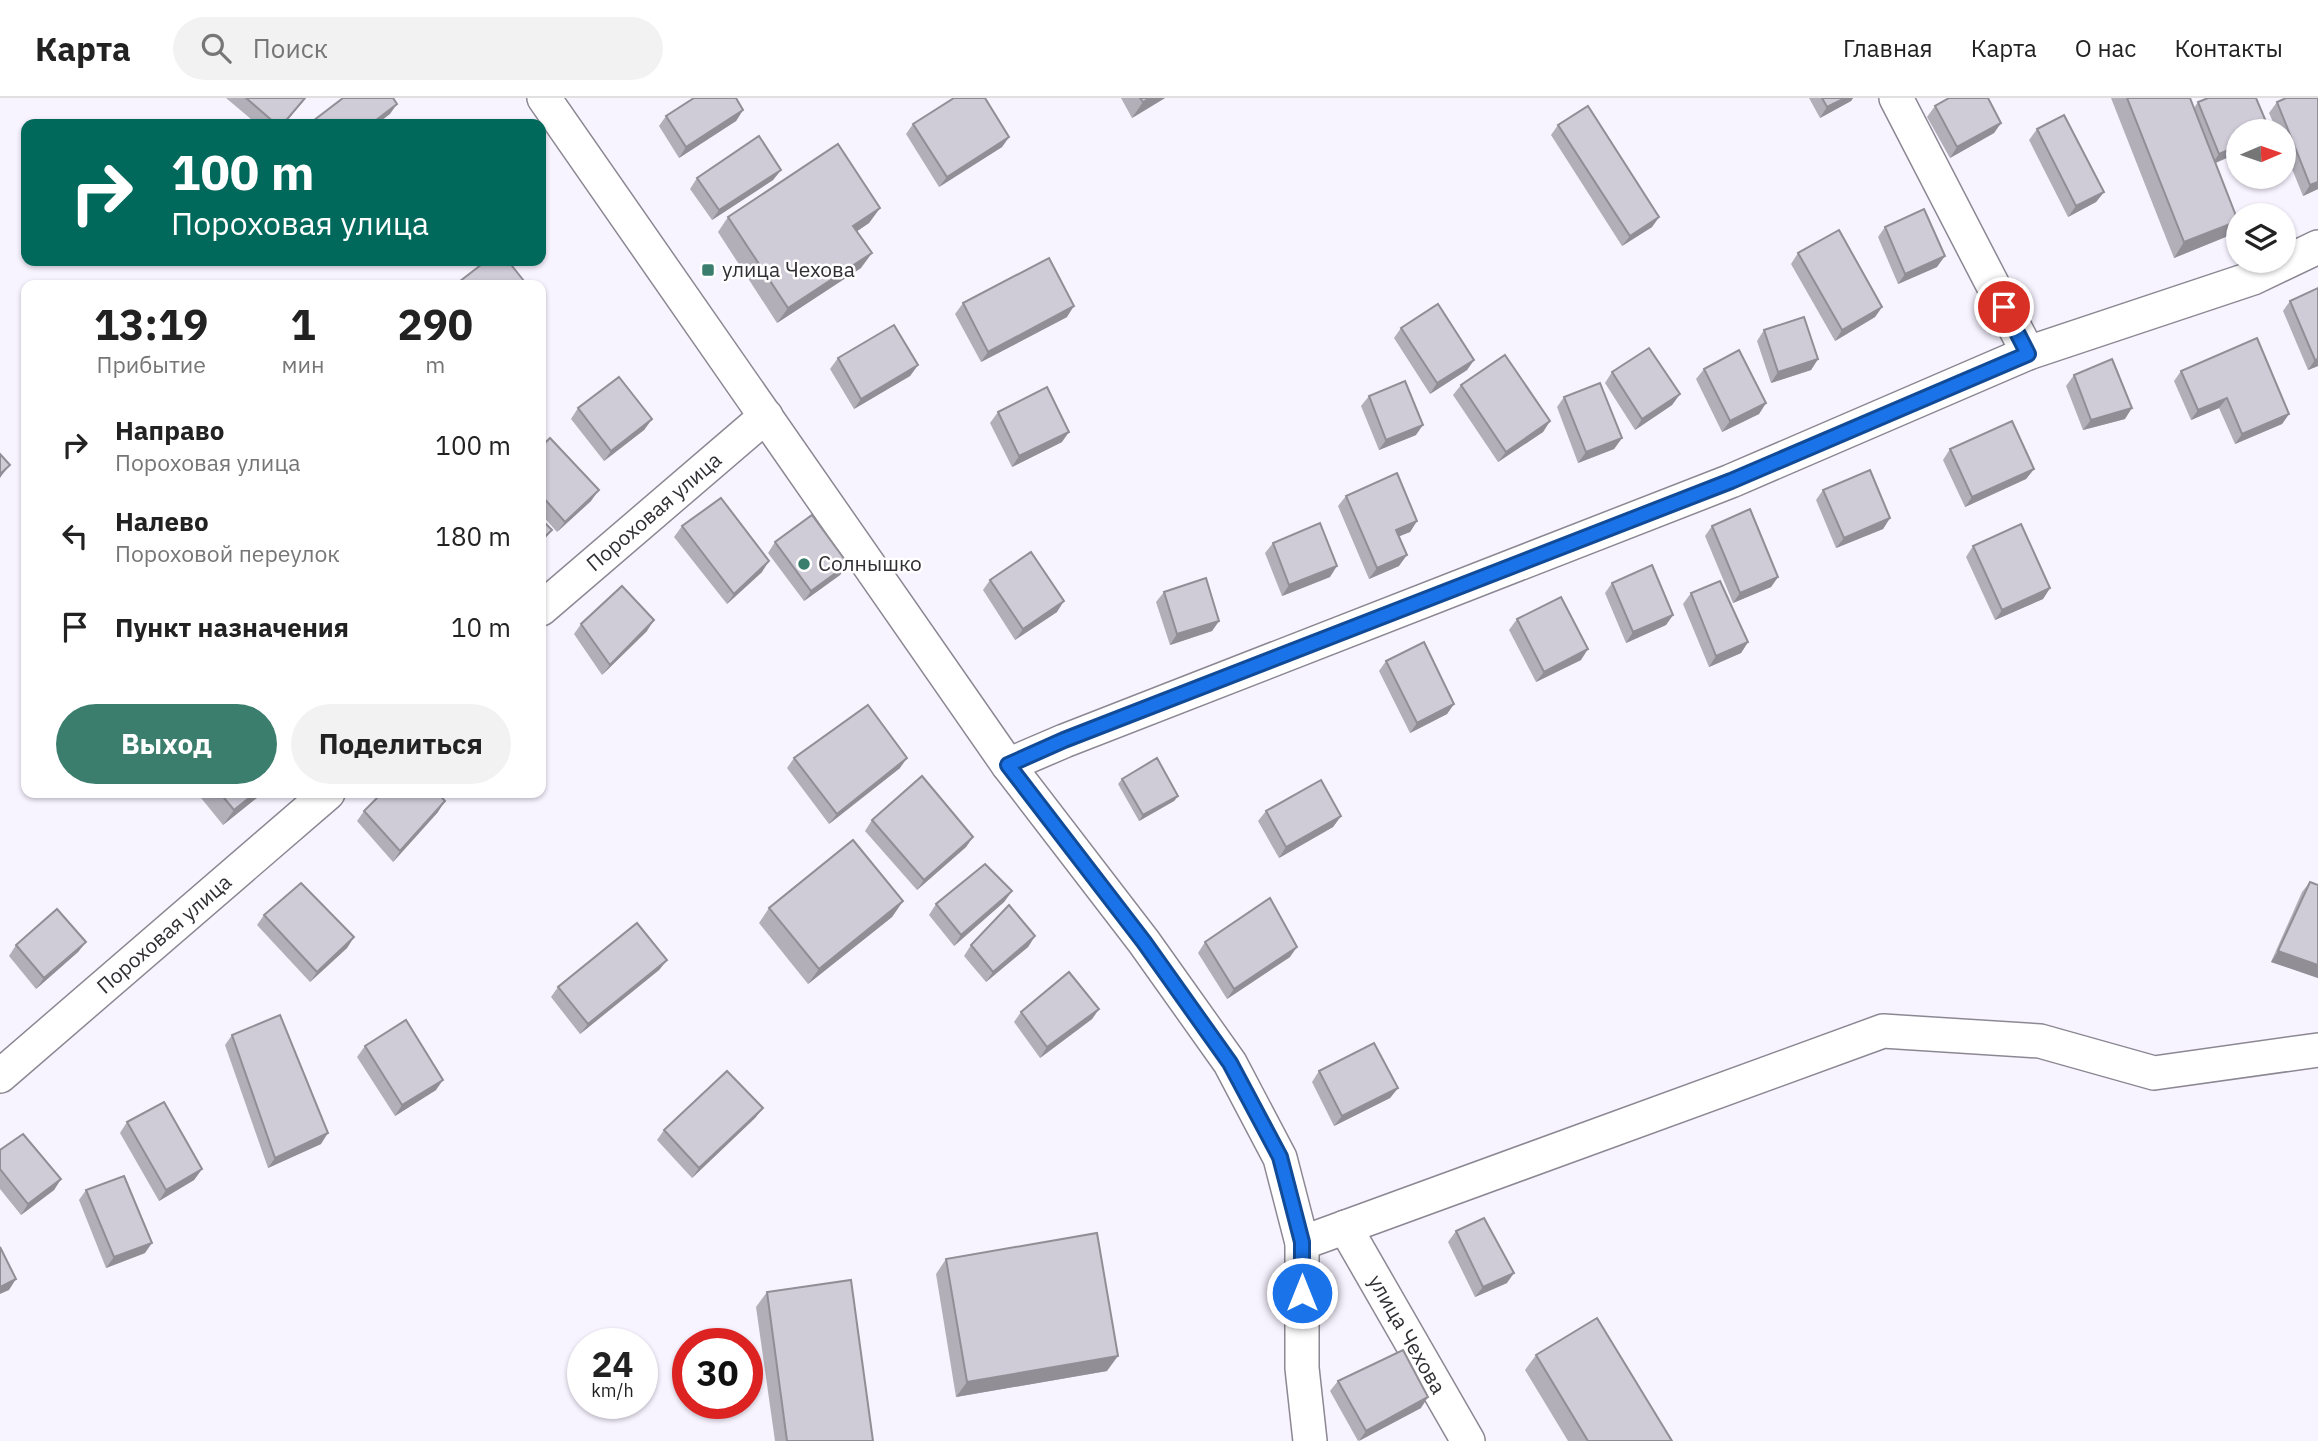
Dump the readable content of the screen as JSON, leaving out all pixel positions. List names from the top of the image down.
{
  "streets": {
    "street": ["Пороховая улица", "улица Чехова"]
  },
  "places": {
    "transit": ["улица Чехова"],
    "other": ["Солнышко"]
  },
  "north": "right",
  "page": {
    "header": "Карта",
    "search": "Поиск",
    "nav": [
      "Главная",
      "Карта",
      "О нас",
      "Контакты"
    ],
    "turn": ["100 m", "Пороховая улица"],
    "eta": [
      "13:19",
      "Прибытие",
      "1",
      "мин",
      "290",
      "m"
    ],
    "list": [
      {
        "name": "Направо",
        "note": "Пороховая улица",
        "value": "100 m"
      },
      {
        "name": "Налево",
        "note": "Пороховой переулок",
        "value": "180 m"
      },
      {
        "name": "Пункт назначения",
        "value": "10 m"
      }
    ],
    "buttons": ["Выход", "Поделиться"],
    "speed": "24 km/h",
    "limit": "30"
  }
}
